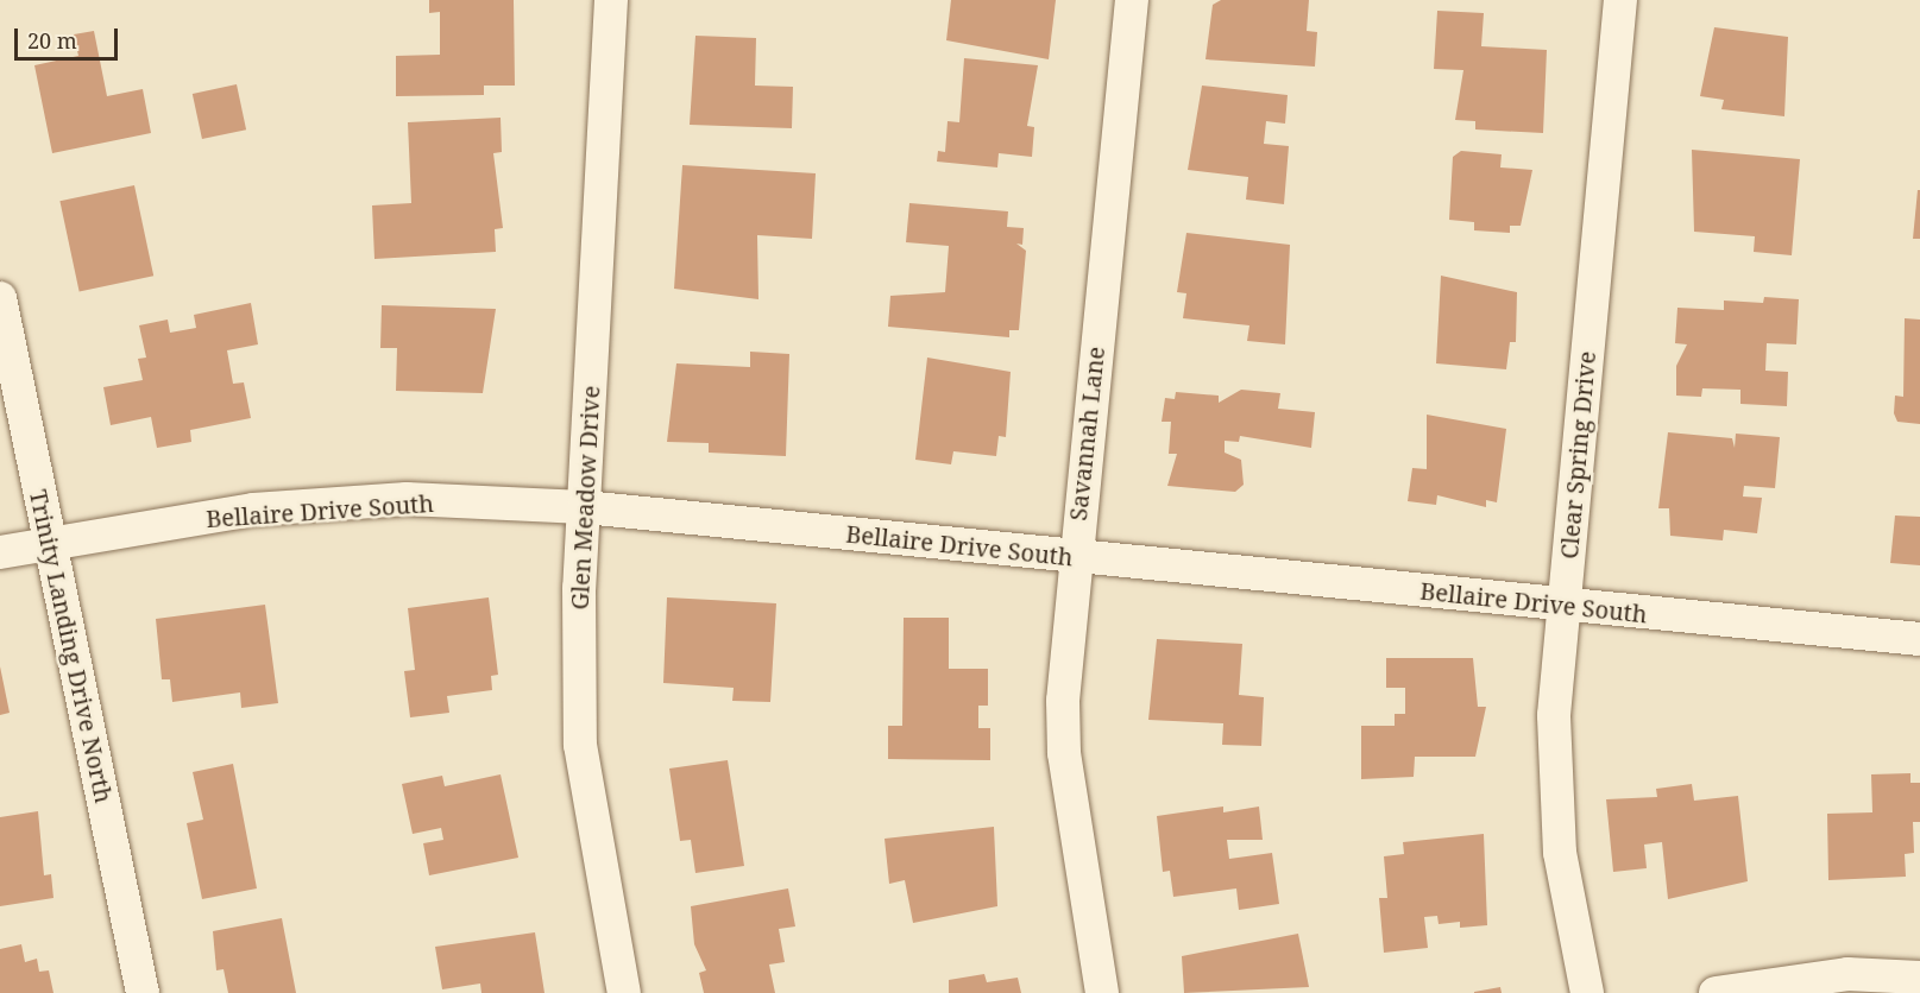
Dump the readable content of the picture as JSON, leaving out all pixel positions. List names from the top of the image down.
{
  "streets": {
    "street": [
      "Savannah Lane",
      "Clear Spring Drive",
      "Glen Meadow Drive",
      "Bellaire Drive South",
      "Trinity Landing Drive North"
    ]
  },
  "crossings": [
    ["Savannah Lane", "Bellaire Drive South"],
    ["Clear Spring Drive", "Bellaire Drive South"],
    ["Glen Meadow Drive", "Bellaire Drive South"],
    ["Bellaire Drive South", "Trinity Landing Drive North"]
  ],
  "scale_bar": "20 m"
}
